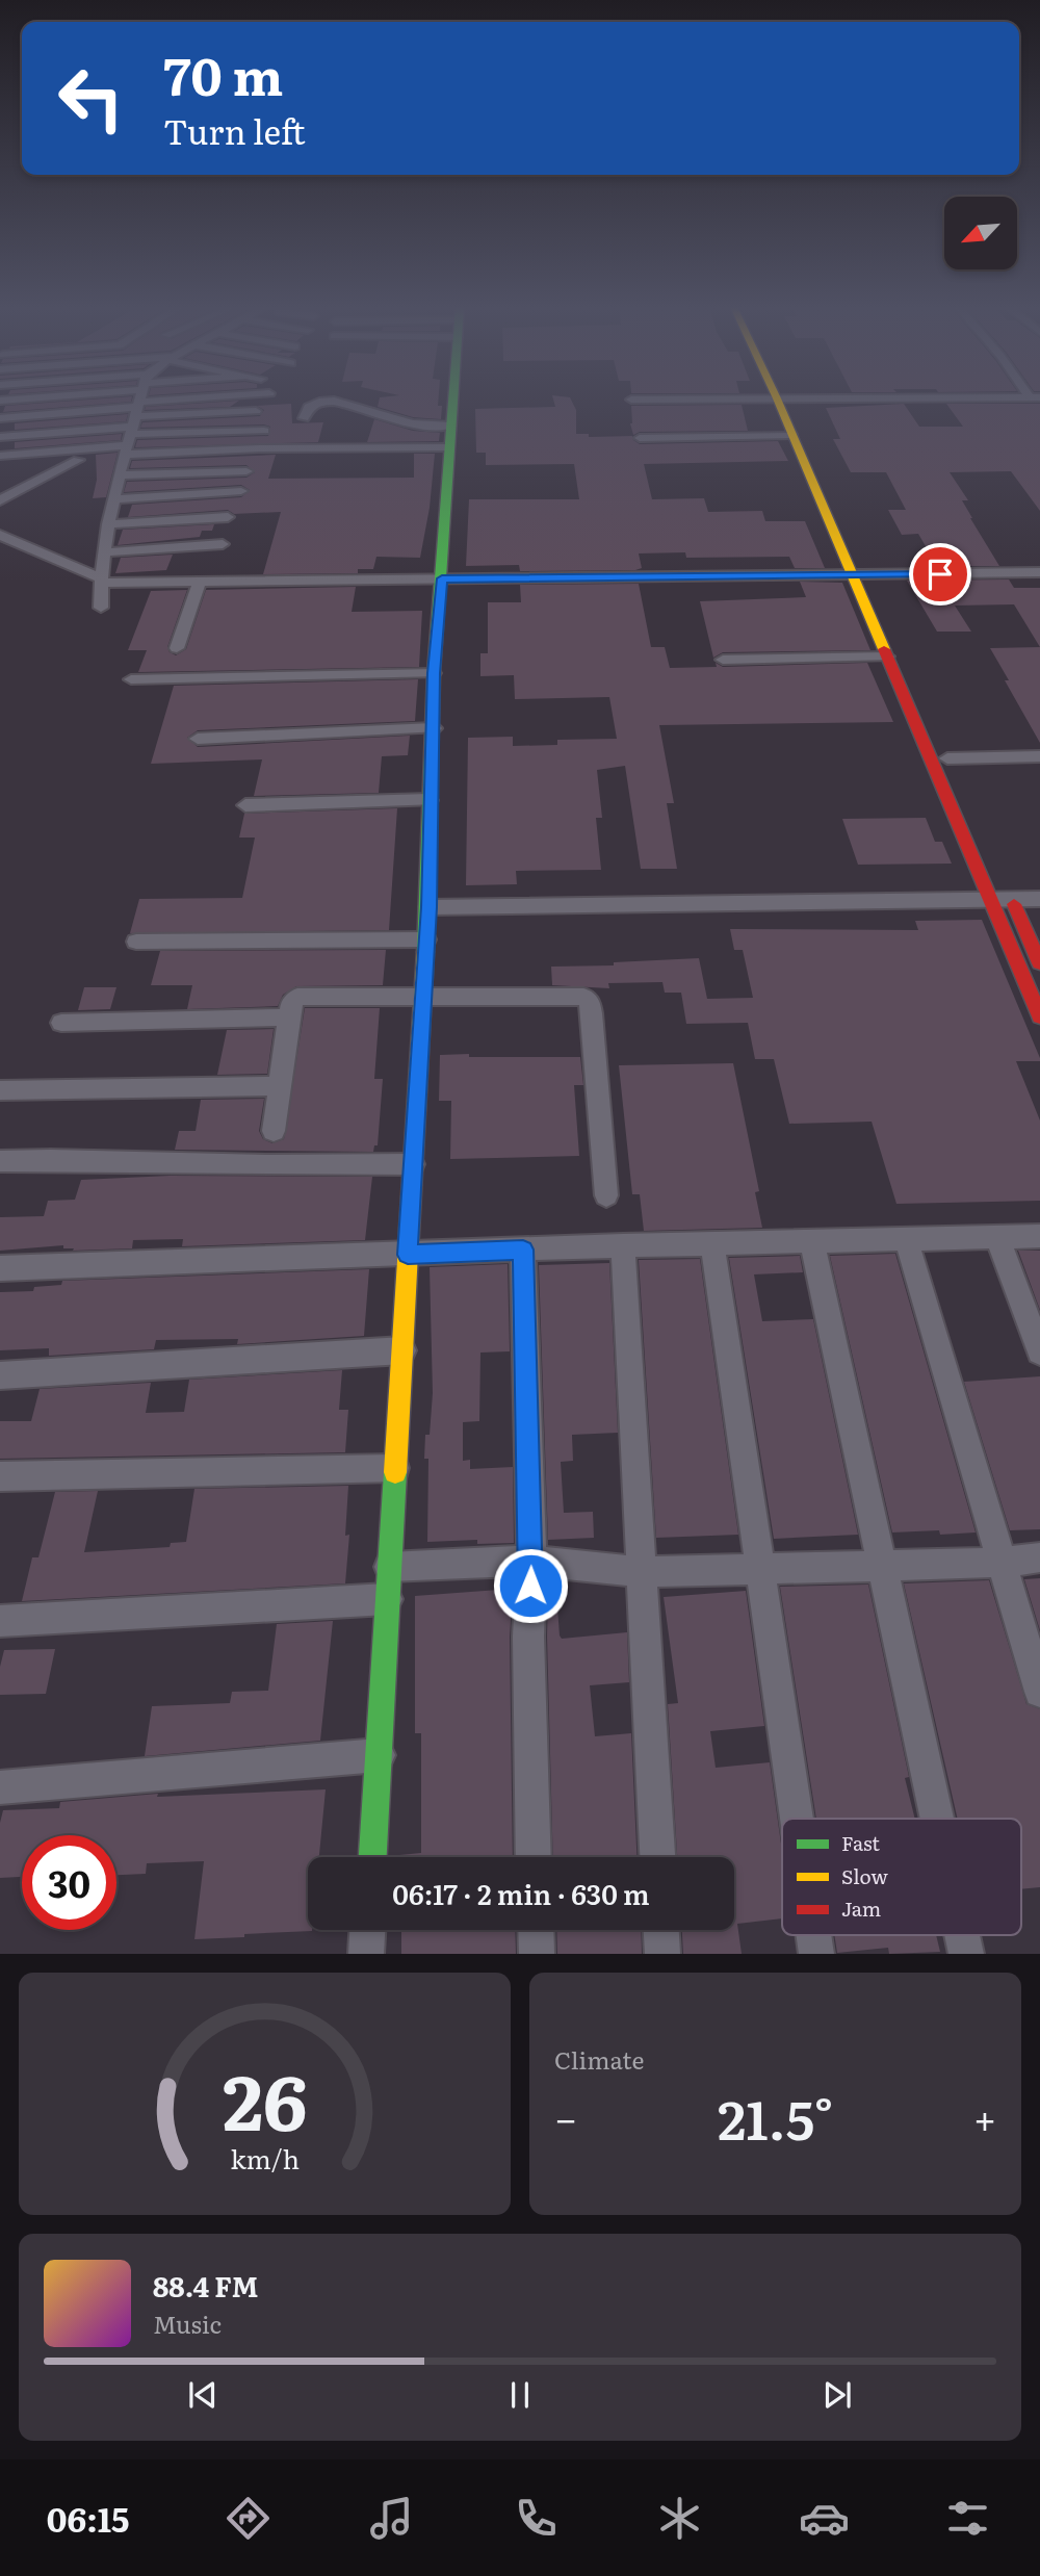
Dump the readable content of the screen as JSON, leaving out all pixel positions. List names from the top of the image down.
{
  "legend": ["Fast", "Slow", "Jam"],
  "north": "bottom left",
  "page": {
    "turn": ["70 m", "Turn left"],
    "limit": "30",
    "trip": "06:17 · 2 min · 630 m",
    "tile": "Climate",
    "heat": ["−", "21.5°", "+"],
    "song": ["88.4 FM", "Music"],
    "tabs": "06:15",
    "gauge": ["26", "km/h"]
  }
}
